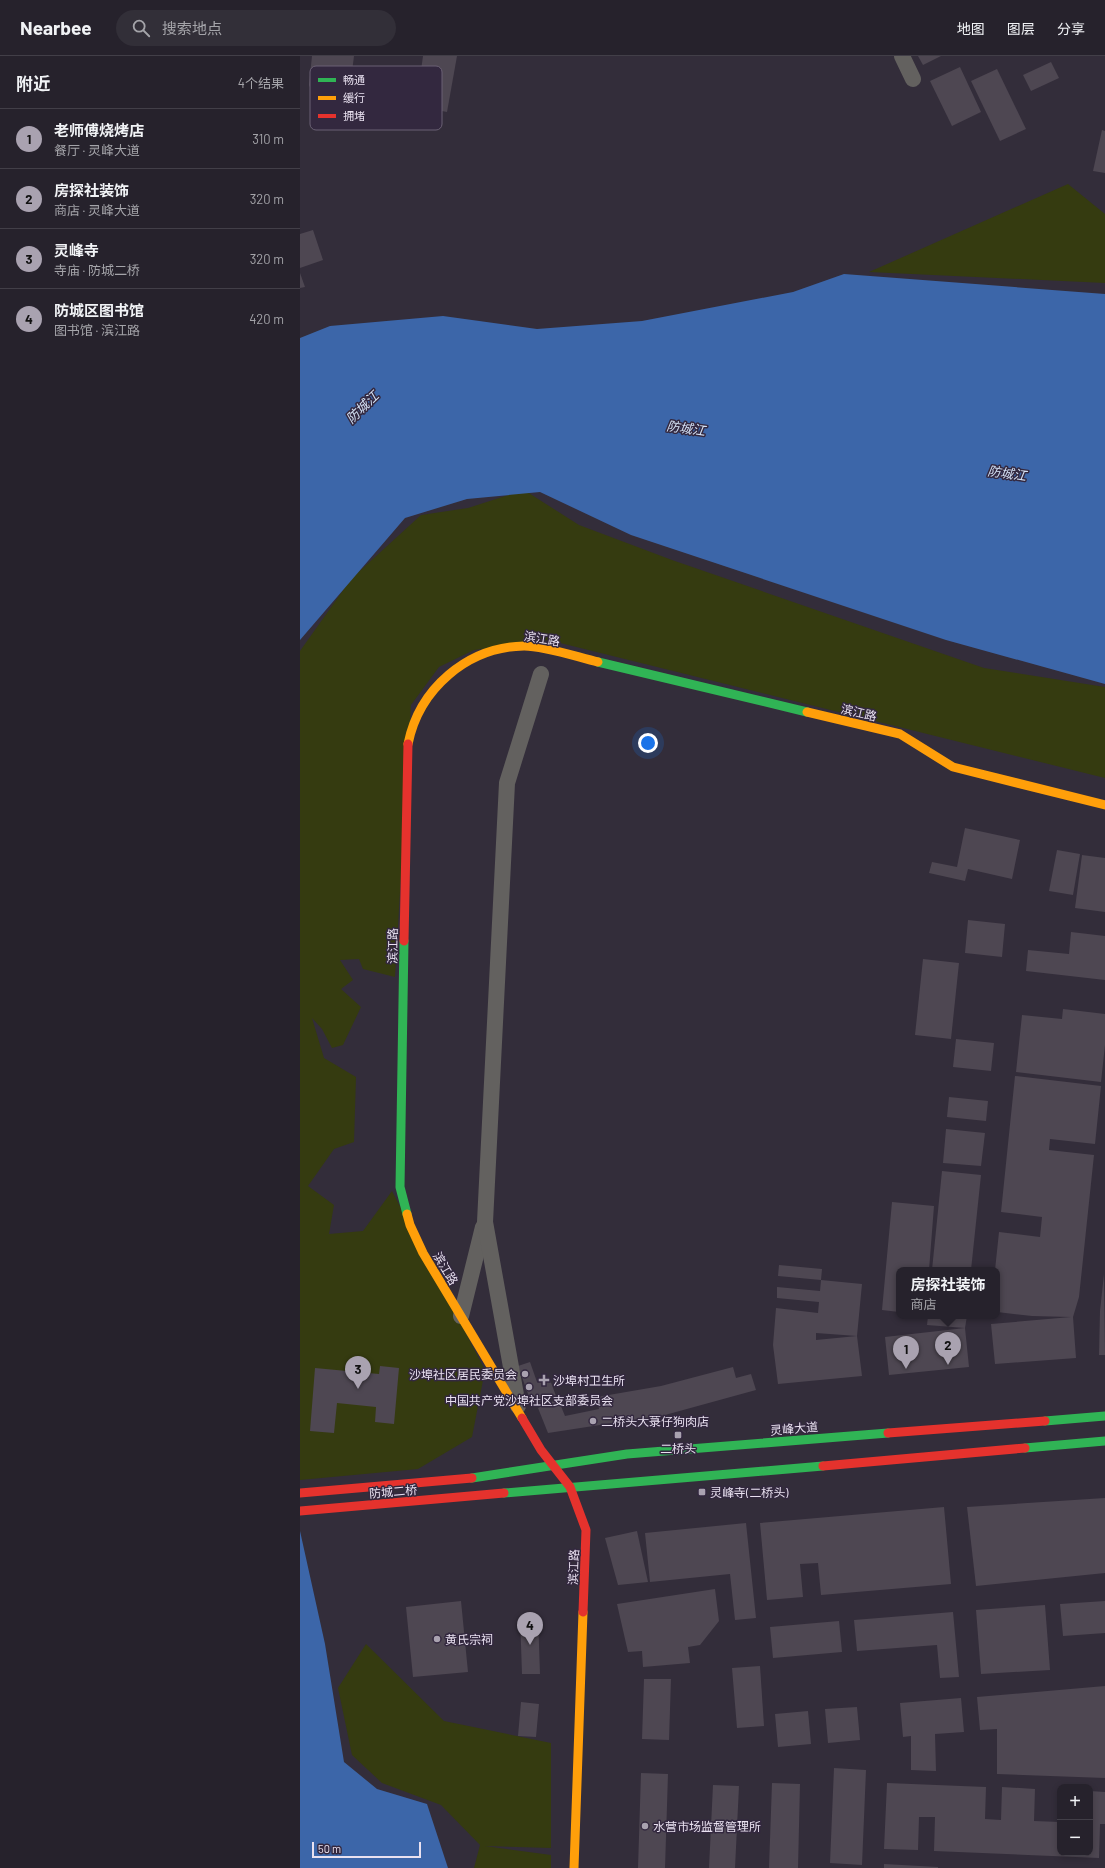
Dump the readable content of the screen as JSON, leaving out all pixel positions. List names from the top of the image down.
{
  "streets": {
    "street": ["滨江路", "灵峰大道", "防城二桥"]
  },
  "crossings": [
    ["滨江路", "灵峰大道"],
    ["滨江路", "防城二桥"],
    ["灵峰大道", "防城二桥"]
  ],
  "water": ["防城江"],
  "places": {
    "other": [
      "沙埠社区居民委员会",
      "中国共产党沙埠社区支部委员会",
      "二桥头大菉仔狗肉店",
      "黄氏宗祠",
      "水营市场监督管理所"
    ],
    "health": ["沙埠村卫生所"],
    "transit": ["二桥头", "灵峰寺(二桥头)"]
  },
  "legend": ["畅通", "缓行", "拥堵"],
  "scale_bar": "50 m",
  "page": {
    "header": "Nearbee",
    "search": "搜索地点",
    "nav": ["地图", "图层", "分享"],
    "heading": ["附近", "4个结果"],
    "list": [
      {
        "mark": "1",
        "name": "老师傅烧烤店",
        "note": "餐厅 · 灵峰大道",
        "value": "310 m"
      },
      {
        "mark": "2",
        "name": "房探社装饰",
        "note": "商店 · 灵峰大道",
        "value": "320 m"
      },
      {
        "mark": "3",
        "name": "灵峰寺",
        "note": "寺庙 · 防城二桥",
        "value": "320 m"
      },
      {
        "mark": "4",
        "name": "防城区图书馆",
        "note": "图书馆 · 滨江路",
        "value": "420 m"
      }
    ],
    "popup": ["房探社装饰", "商店"],
    "pins": [
      "2",
      "1",
      "3",
      "4"
    ],
    "map_buttons": ["+", "−"],
    "scale": "50 m"
  }
}
